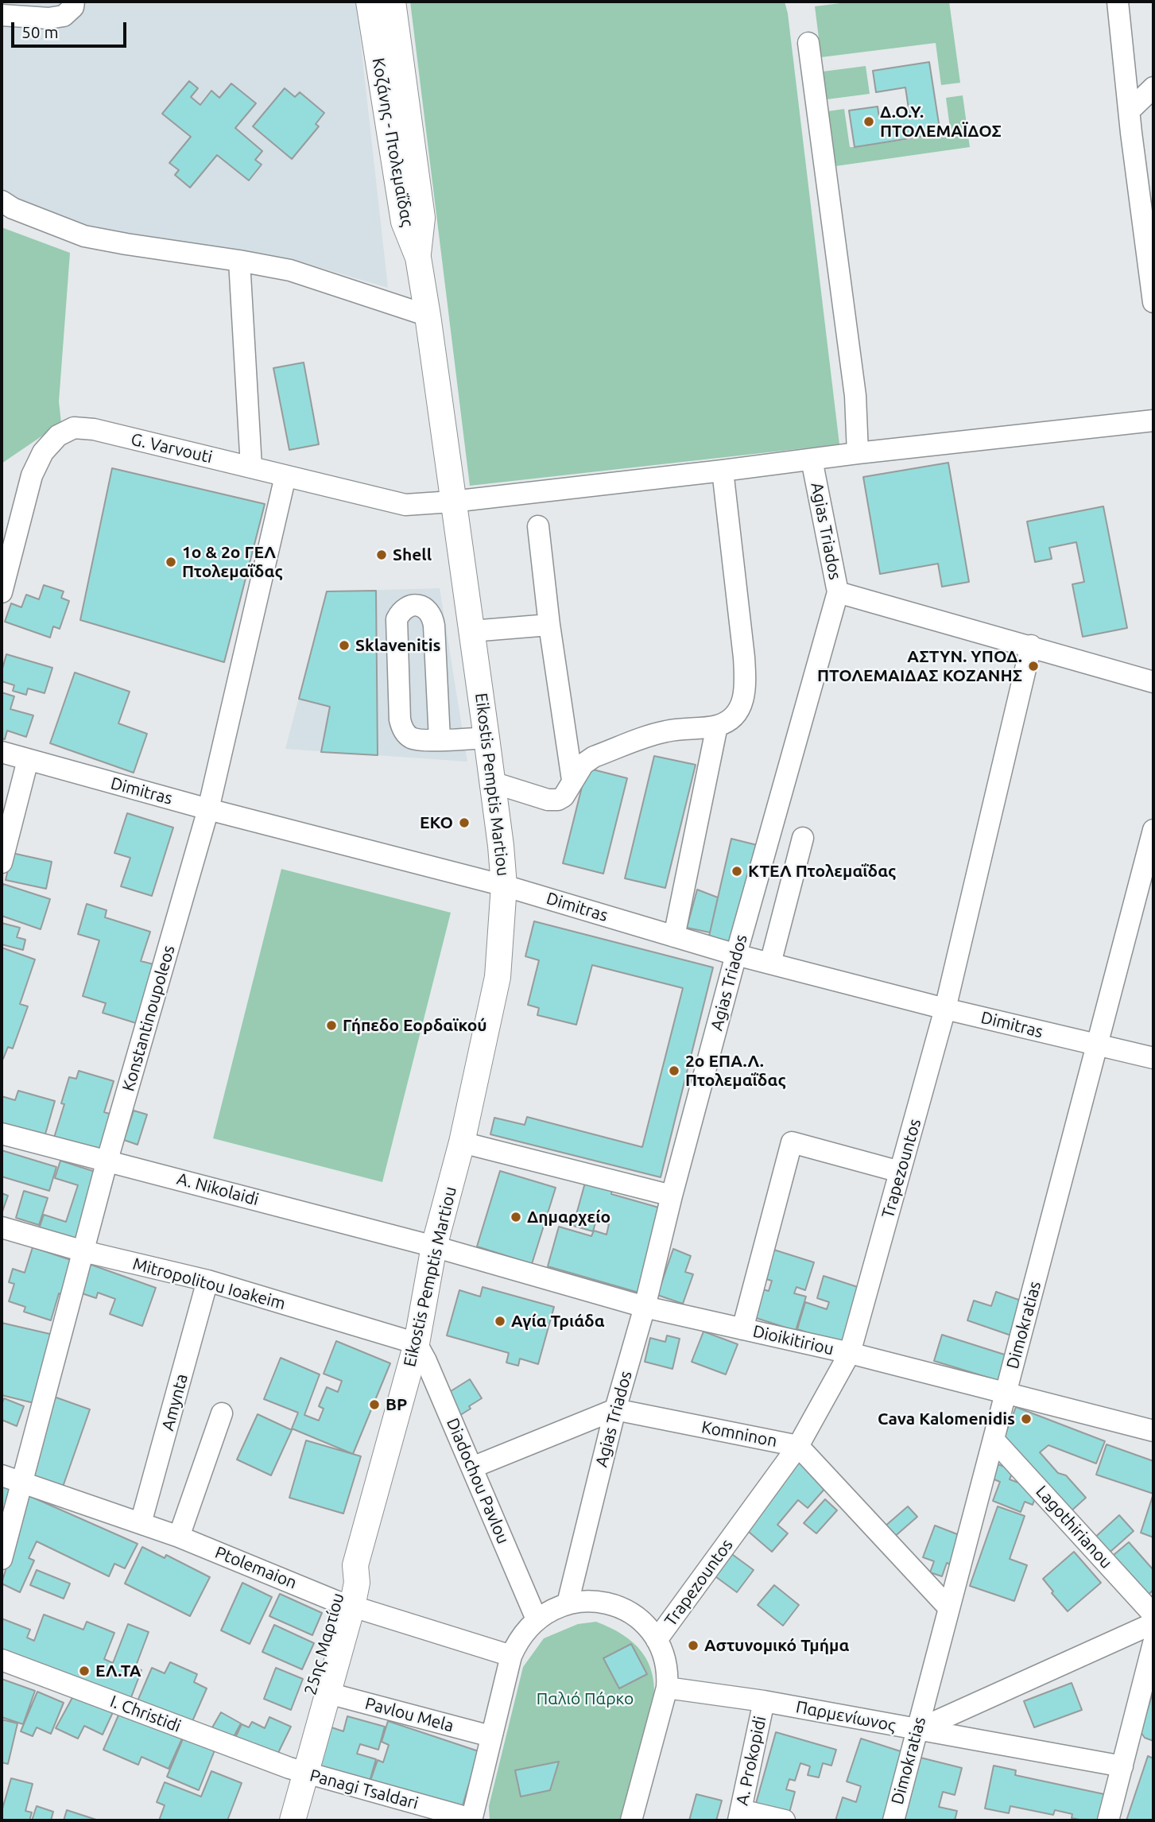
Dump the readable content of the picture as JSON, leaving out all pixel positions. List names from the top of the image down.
{
  "streets": {
    "main road": ["Κοζάνης - Πτολεμαΐδας", "Eikostis Pemptis Martiou", "25ης Μαρτίου"],
    "street": [
      "G. Varvouti",
      "Agias Triados",
      "Dimitras",
      "Konstantinoupoleos",
      "Trapezountos",
      "A. Nikolaidi",
      "Mitropolitou Ioakeim",
      "Dimokratias",
      "Dioikitiriou",
      "Amynta",
      "Komninon",
      "Diadochou Pavlou",
      "Lagothirianou",
      "Ptolemaion",
      "I. Christidi",
      "Pavlou Mela",
      "Παρμενίωνος",
      "A. Prokopidi",
      "Panagi Tsaldari"
    ]
  },
  "crossings": [
    ["Κοζάνης - Πτολεμαΐδας", "Eikostis Pemptis Martiou"],
    ["G. Varvouti", "Agias Triados"],
    ["G. Varvouti", "Eikostis Pemptis Martiou"],
    ["G. Varvouti", "Konstantinoupoleos"],
    ["Agias Triados", "Dimitras"],
    ["Agias Triados", "Dioikitiriou"],
    ["Agias Triados", "Komninon"],
    ["Eikostis Pemptis Martiou", "Dimitras"],
    ["Eikostis Pemptis Martiou", "A. Nikolaidi"],
    ["Eikostis Pemptis Martiou", "Mitropolitou Ioakeim"],
    ["Eikostis Pemptis Martiou", "Dioikitiriou"],
    ["Eikostis Pemptis Martiou", "Diadochou Pavlou"],
    ["Eikostis Pemptis Martiou", "25ης Μαρτίου"],
    ["Dimitras", "Konstantinoupoleos"],
    ["Dimitras", "Trapezountos"],
    ["Dimitras", "Dimokratias"],
    ["Konstantinoupoleos", "A. Nikolaidi"],
    ["Konstantinoupoleos", "Mitropolitou Ioakeim"],
    ["Konstantinoupoleos", "Ptolemaion"],
    ["Trapezountos", "Dioikitiriou"],
    ["Trapezountos", "Komninon"],
    ["A. Nikolaidi", "Dioikitiriou"],
    ["Mitropolitou Ioakeim", "Amynta"],
    ["Mitropolitou Ioakeim", "Diadochou Pavlou"],
    ["Dimokratias", "Dioikitiriou"],
    ["Dimokratias", "Komninon"],
    ["Dimokratias", "Lagothirianou"],
    ["Dimokratias", "Παρμενίωνος"],
    ["Amynta", "Ptolemaion"],
    ["Ptolemaion", "25ης Μαρτίου"],
    ["25ης Μαρτίου", "I. Christidi"],
    ["25ης Μαρτίου", "Pavlou Mela"],
    ["25ης Μαρτίου", "Panagi Tsaldari"],
    ["I. Christidi", "Panagi Tsaldari"],
    ["Παρμενίωνος", "A. Prokopidi"]
  ],
  "parks": ["Παλιό Πάρκο"],
  "places": [
    "Δ.Ο.Υ. ΠΤΟΛΕΜΑΪΔΟΣ",
    "Shell",
    "1ο & 2ο ΓΕΛ Πτολεμαΐδας",
    "Sklavenitis",
    "ΑΣΤΥΝ. ΥΠΟΔ. ΠΤΟΛΕΜΑΙΔΑΣ ΚΟΖΑΝΗΣ",
    "EKO",
    "ΚΤΕΛ Πτολεμαΐδας",
    "Γήπεδο Εορδαϊκού",
    "2ο ΕΠΑ.Λ. Πτολεμαΐδας",
    "Δημαρχείο",
    "Αγία Τριάδα",
    "BP",
    "Cava Kalomenidis",
    "Αστυνομικό Τμήμα",
    "ΕΛ.ΤΑ"
  ],
  "scale_bar": "50 m"
}
